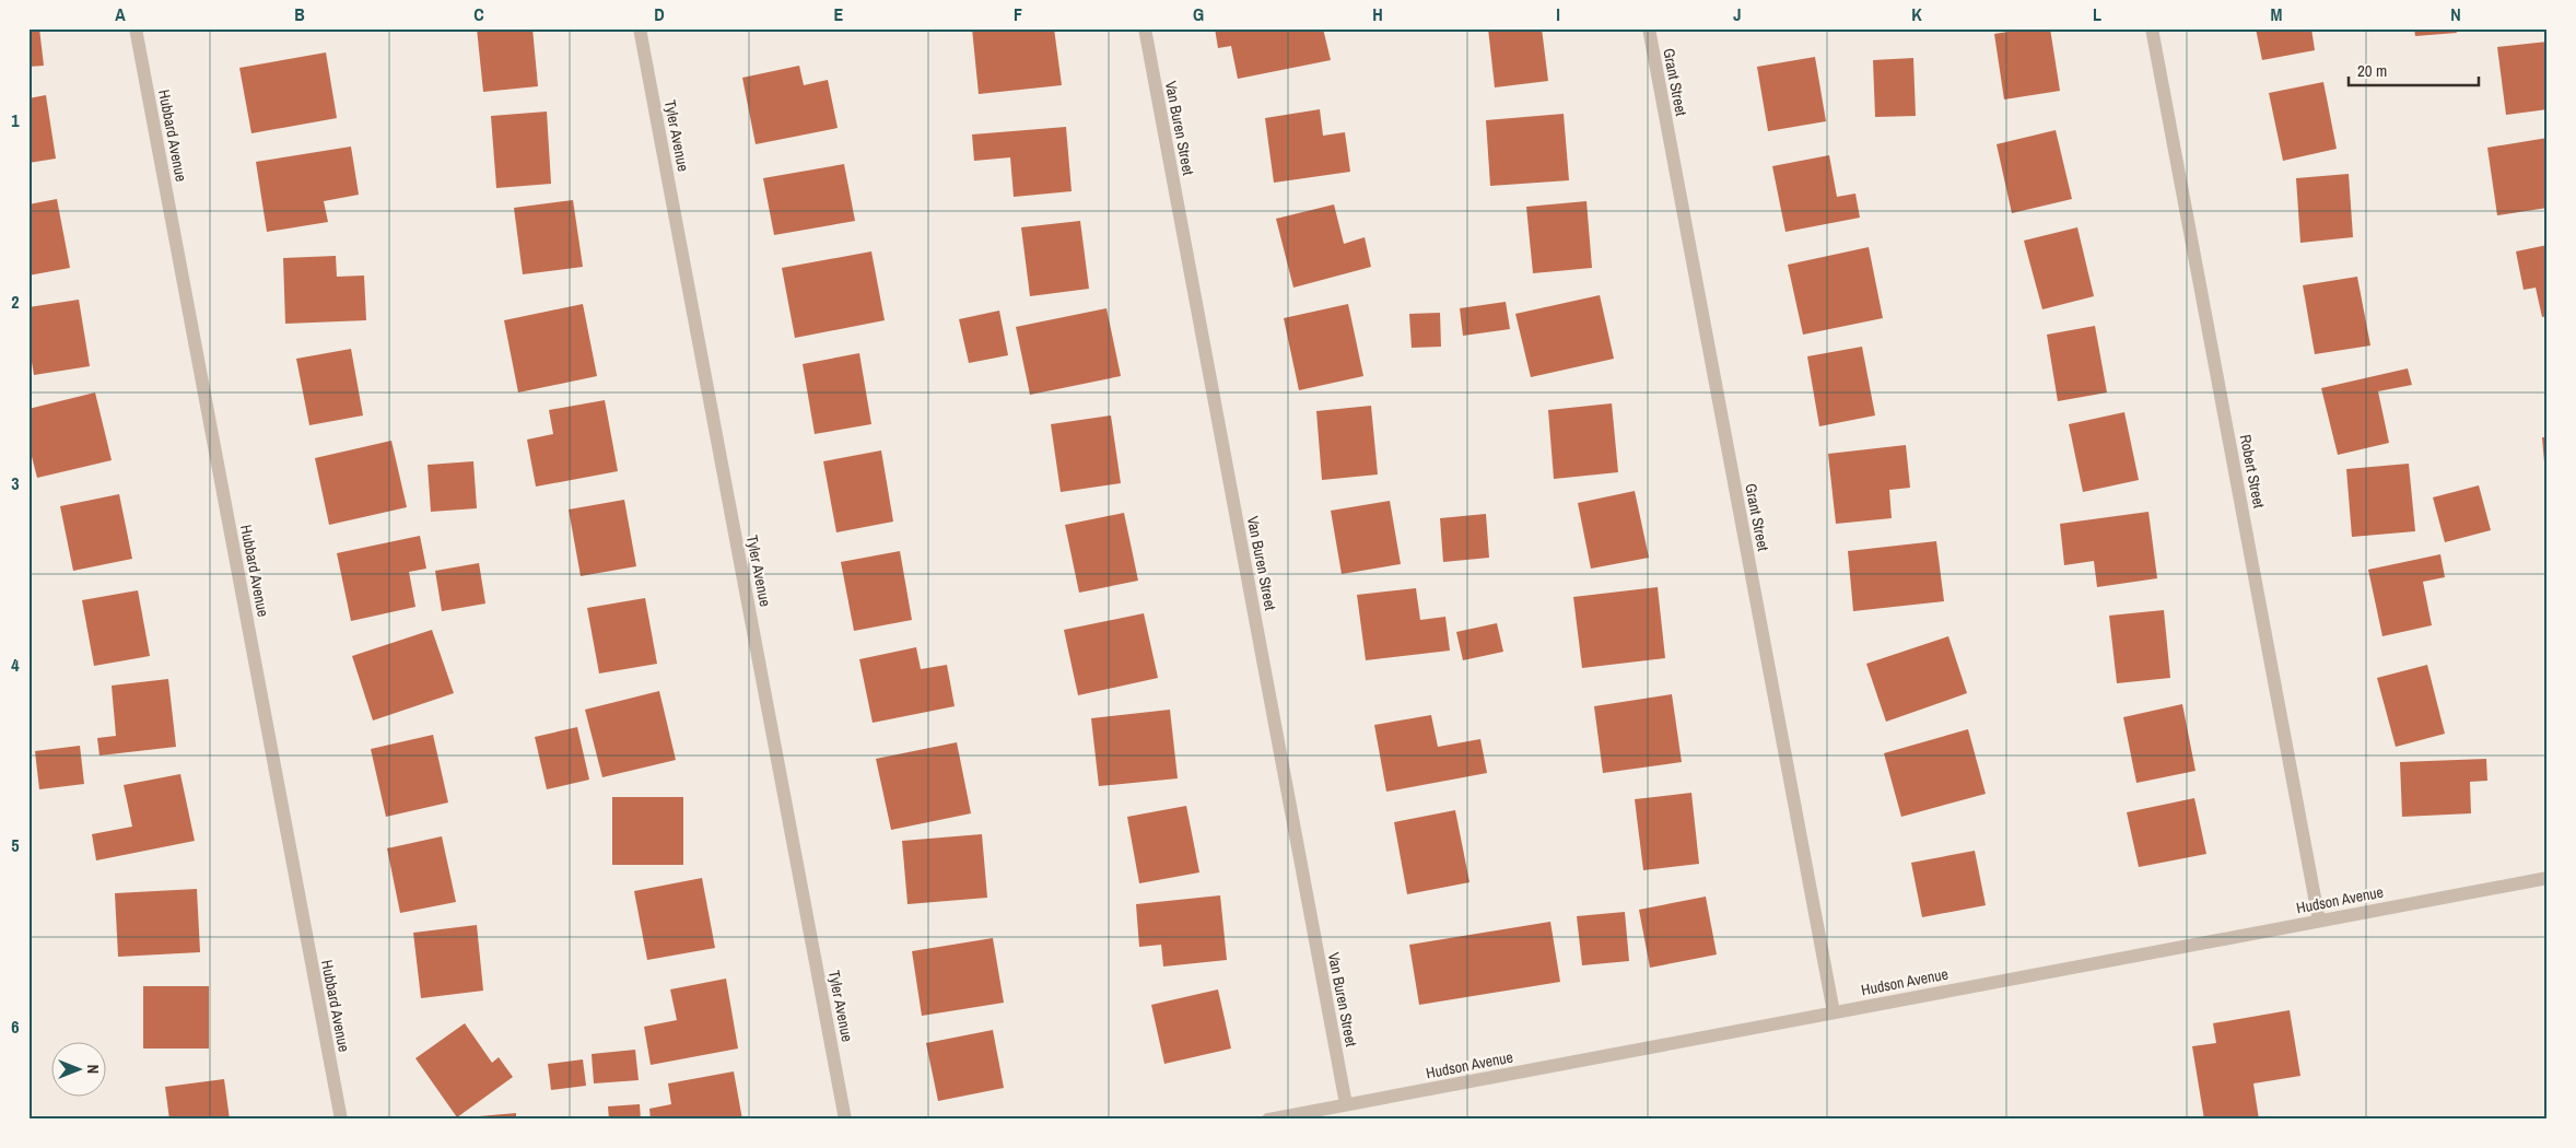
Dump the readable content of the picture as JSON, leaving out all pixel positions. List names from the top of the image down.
{
  "streets": {
    "street": [
      "Grant Street",
      "Van Buren Street",
      "Hubbard Avenue",
      "Tyler Avenue",
      "Robert Street",
      "Hudson Avenue"
    ]
  },
  "crossings": [
    ["Grant Street", "Hudson Avenue"],
    ["Van Buren Street", "Hudson Avenue"],
    ["Robert Street", "Hudson Avenue"]
  ],
  "scale_bar": "20 m",
  "north": "right",
  "grid": {
    "columns": [
      "A",
      "B",
      "C",
      "D",
      "E",
      "F",
      "G",
      "H",
      "I",
      "J",
      "K",
      "L",
      "M",
      "N"
    ],
    "rows": [
      "1",
      "2",
      "3",
      "4",
      "5",
      "6"
    ]
  }
}
